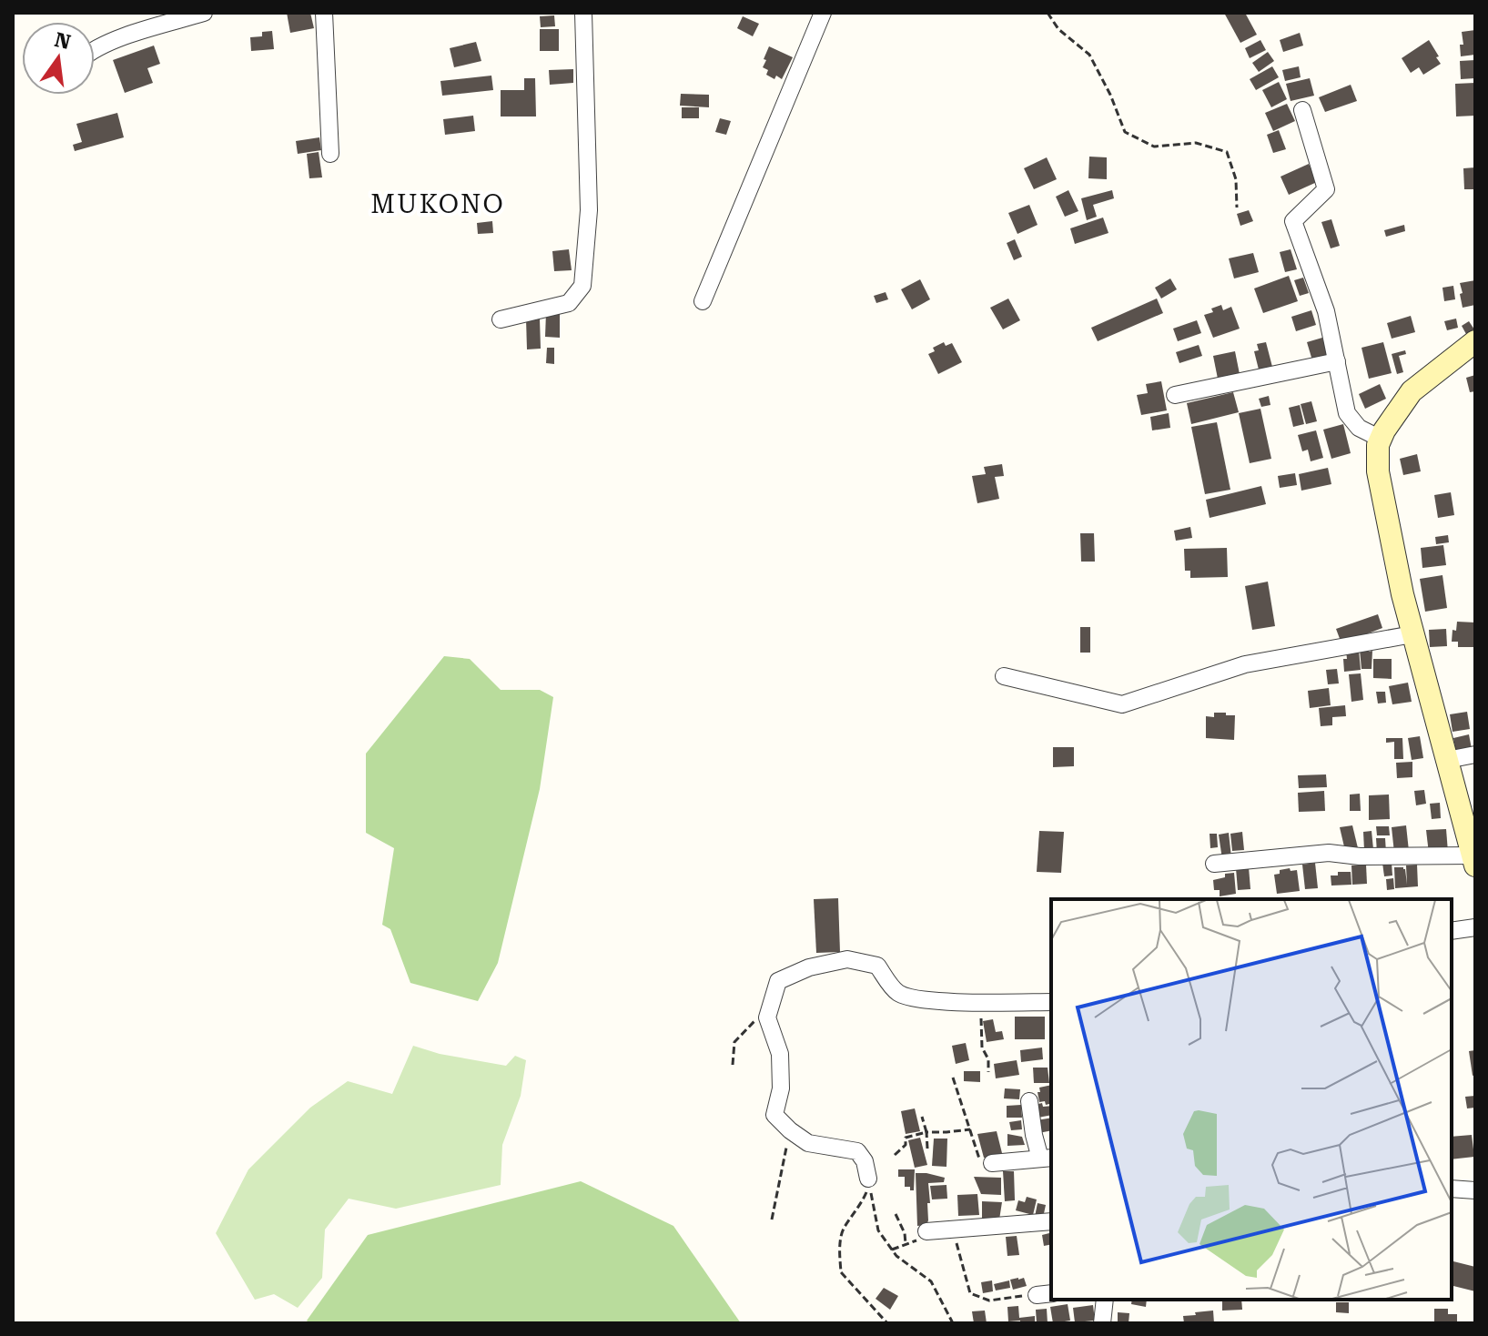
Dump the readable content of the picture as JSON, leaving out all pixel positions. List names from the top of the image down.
{
  "districts": ["MUKONO"],
  "north": "top"
}
